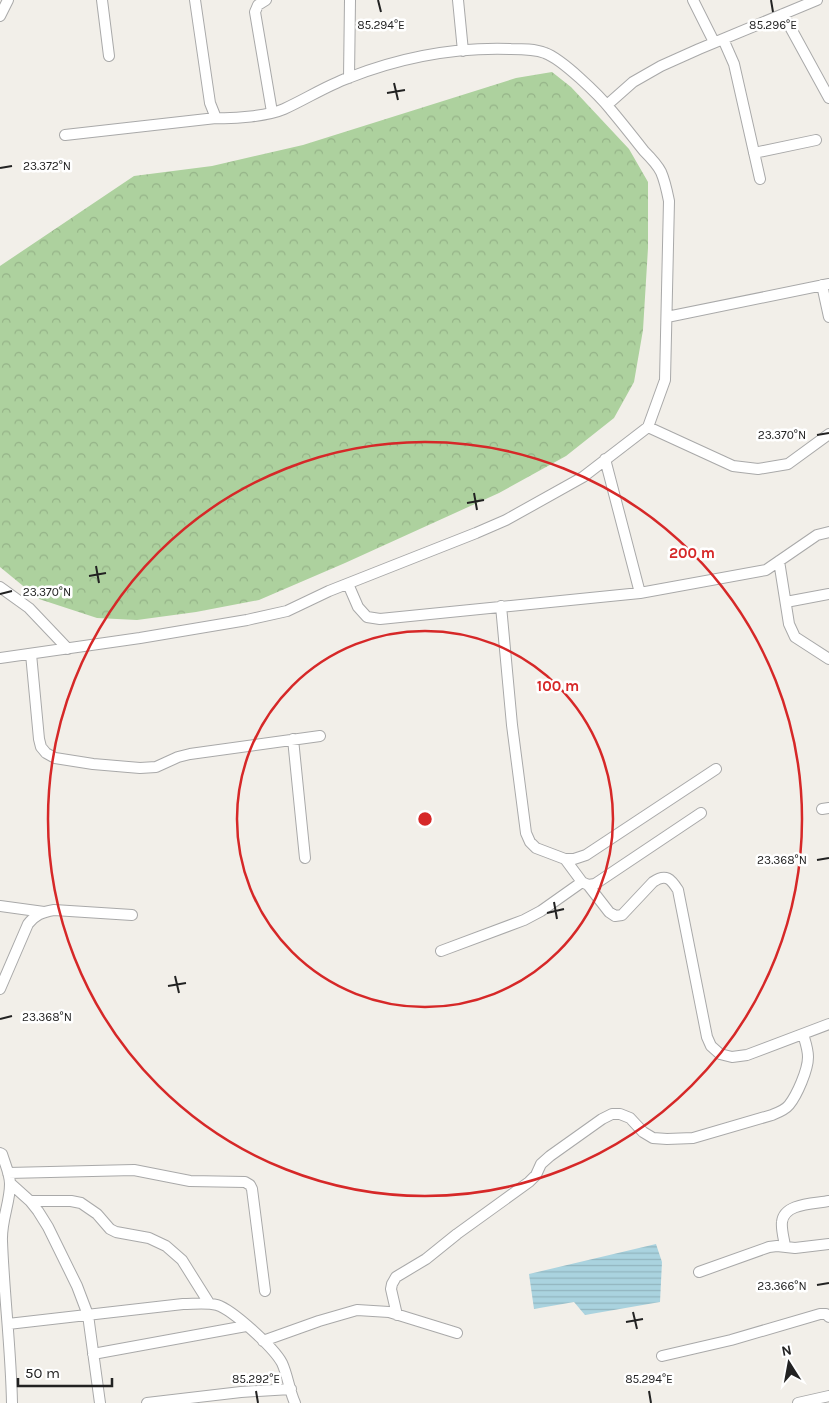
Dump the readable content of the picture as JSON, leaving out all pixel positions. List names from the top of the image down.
{
  "scale_bar": "50 m",
  "north": "top",
  "coordinates": [
    "85.294°E",
    "85.296°E",
    "23.372°N",
    "23.370°N",
    "23.368°N",
    "23.366°N",
    "85.292°E"
  ],
  "rings": ["200 m", "100 m"]
}
